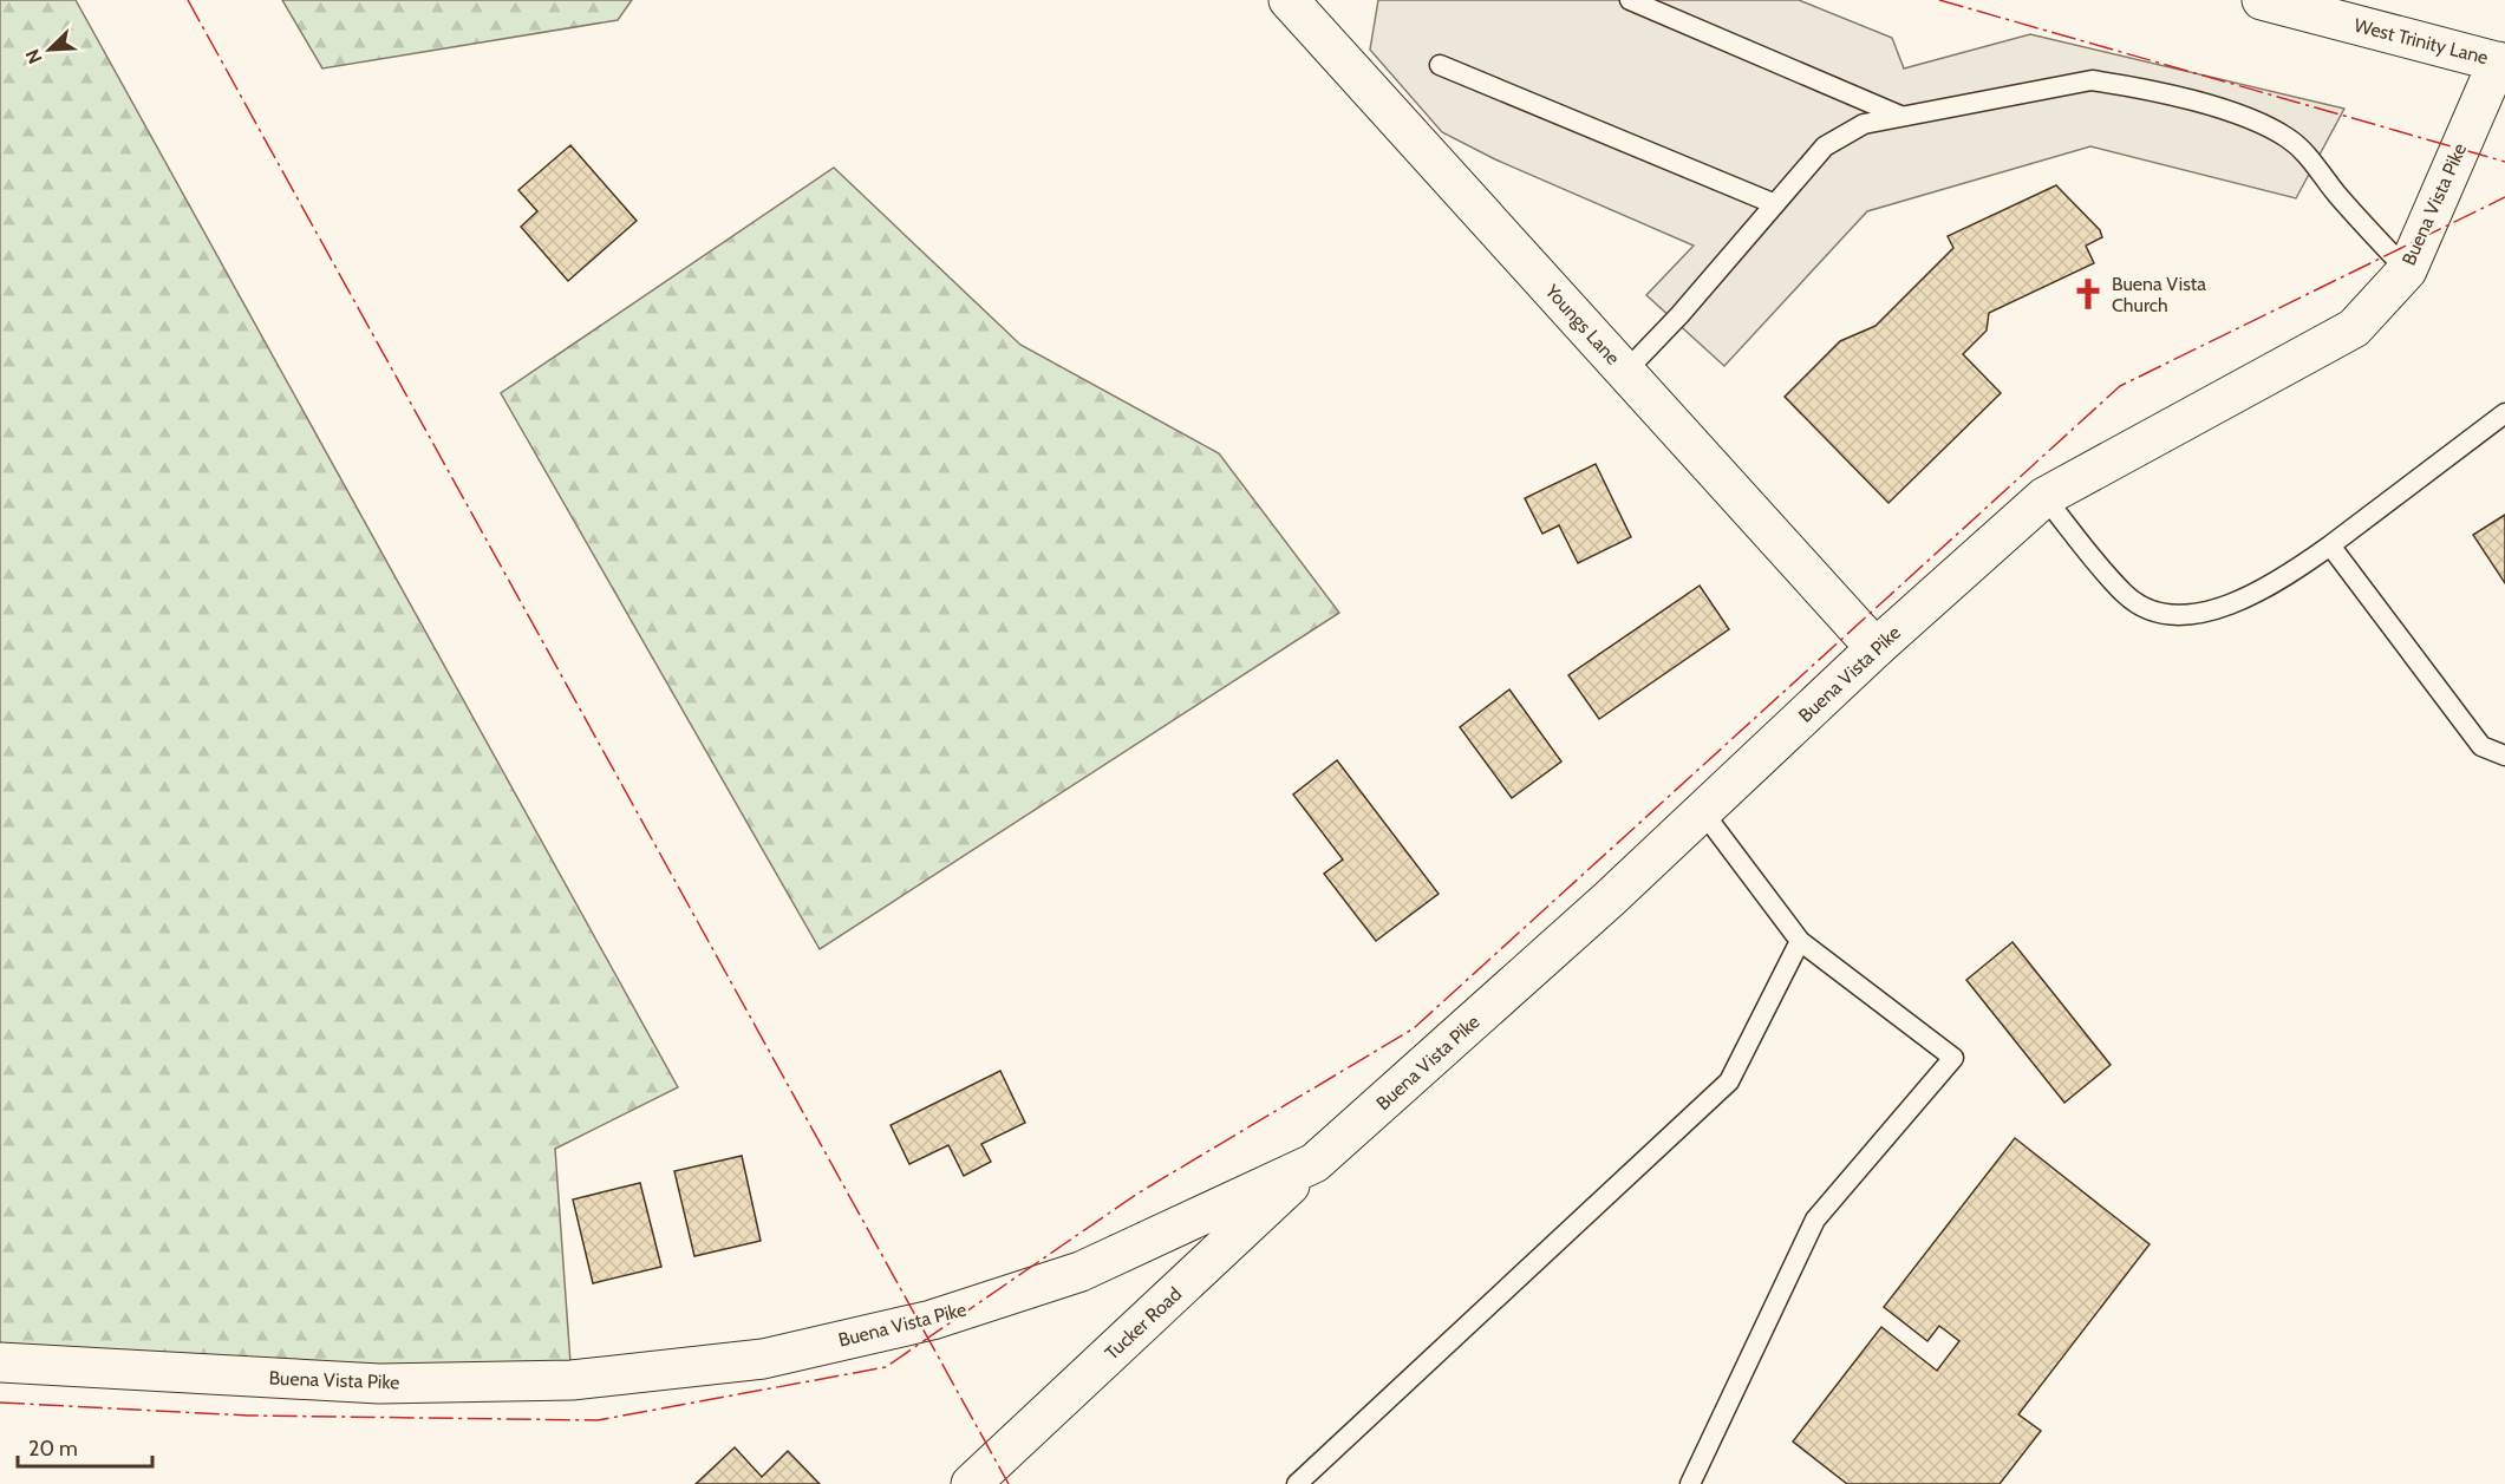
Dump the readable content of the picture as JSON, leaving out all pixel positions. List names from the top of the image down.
{
  "streets": {
    "main road": [
      "West Trinity Lane",
      "Buena Vista Pike",
      "Youngs Lane",
      "Tucker Road"
    ]
  },
  "crossings": [
    ["West Trinity Lane", "Buena Vista Pike"],
    ["Buena Vista Pike", "Youngs Lane"],
    ["Buena Vista Pike", "Tucker Road"]
  ],
  "places": {
    "church": ["Buena Vista Church"]
  },
  "scale_bar": "20 m",
  "north": "bottom left"
}
